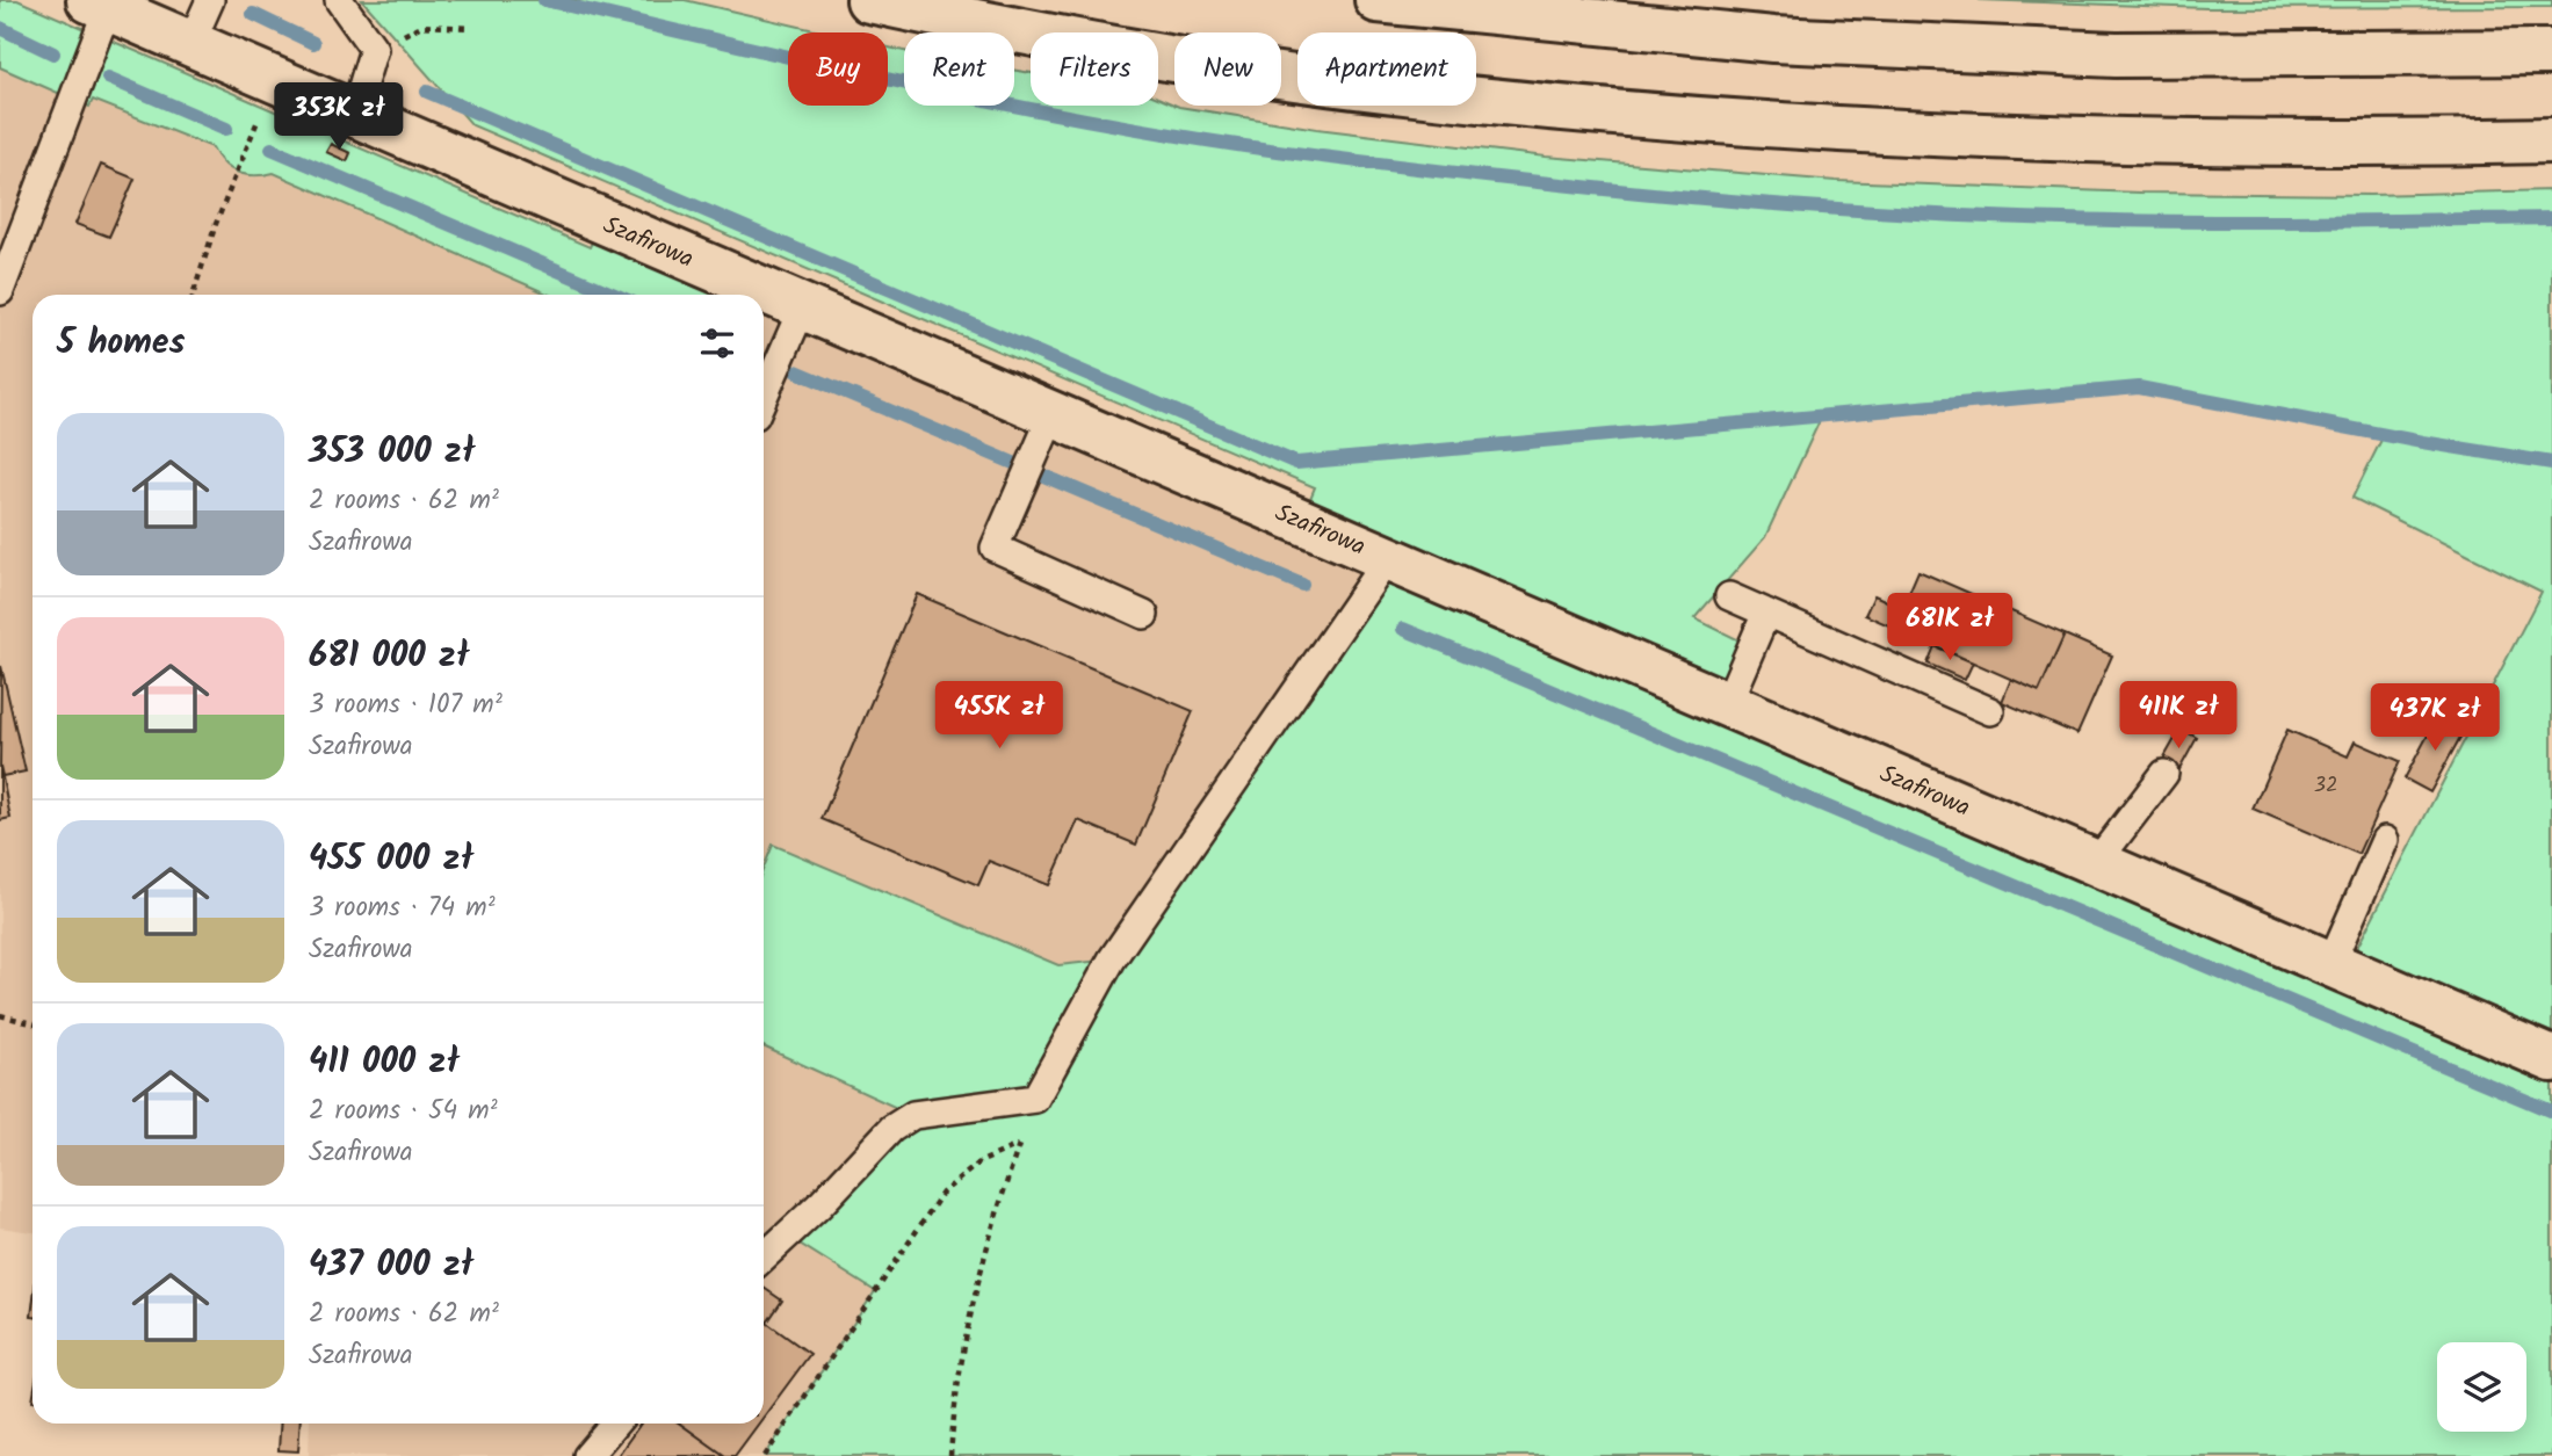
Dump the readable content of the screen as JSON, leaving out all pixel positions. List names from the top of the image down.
{
  "streets": {
    "main road": ["Szafirowa"]
  },
  "house_numbers": ["32"],
  "page": {
    "chip": [
      "Buy",
      "Rent",
      "Filters",
      "New",
      "Apartment"
    ],
    "price": [
      "353K zł",
      "681K zł",
      "455K zł",
      "411K zł",
      "437K zł"
    ],
    "heading": "5 homes",
    "list": [
      {
        "name": "353 000 zł",
        "note": "2 rooms · 62 m² · Szafirowa"
      },
      {
        "name": "681 000 zł",
        "note": "3 rooms · 107 m² · Szafirowa"
      },
      {
        "name": "455 000 zł",
        "note": "3 rooms · 74 m² · Szafirowa"
      },
      {
        "name": "411 000 zł",
        "note": "2 rooms · 54 m² · Szafirowa"
      },
      {
        "name": "437 000 zł",
        "note": "2 rooms · 62 m² · Szafirowa"
      }
    ]
  }
}
